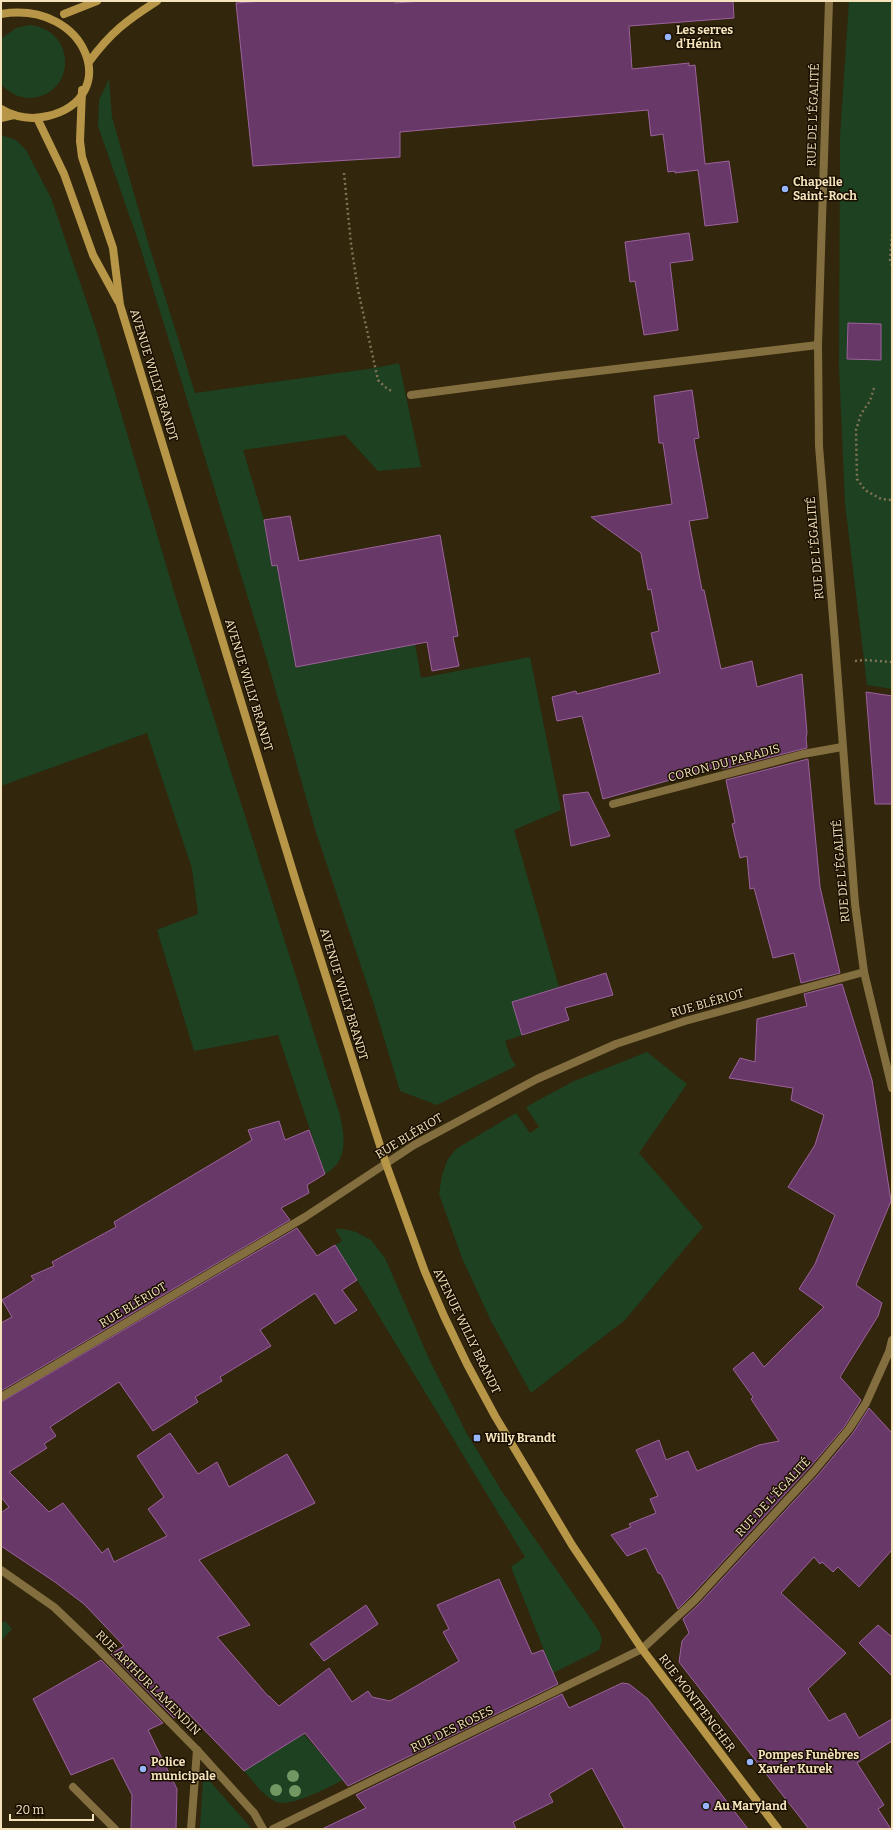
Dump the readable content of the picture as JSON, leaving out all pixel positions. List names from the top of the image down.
{
  "streets": {
    "main road": ["AVENUE WILLY BRANDT", "RUE MONTPENCHER"],
    "street": [
      "RUE DE L'ÉGALITÉ",
      "CORON DU PARADIS",
      "RUE BLÉRIOT",
      "RUE ARTHUR LAMENDIN",
      "RUE DES ROSES"
    ]
  },
  "crossings": [
    ["RUE DE L'ÉGALITÉ", "AVENUE WILLY BRANDT"],
    ["RUE DE L'ÉGALITÉ", "CORON DU PARADIS"],
    ["RUE DE L'ÉGALITÉ", "RUE BLÉRIOT"],
    ["RUE DE L'ÉGALITÉ", "RUE MONTPENCHER"],
    ["RUE DE L'ÉGALITÉ", "RUE DES ROSES"],
    ["AVENUE WILLY BRANDT", "RUE BLÉRIOT"],
    ["AVENUE WILLY BRANDT", "RUE MONTPENCHER"],
    ["AVENUE WILLY BRANDT", "RUE DES ROSES"],
    ["RUE MONTPENCHER", "RUE DES ROSES"]
  ],
  "places": {
    "other": [
      "Les serres d'Hénin",
      "Chapelle Saint-Roch",
      "Pompes Funèbres Xavier Kurek",
      "Police municipale",
      "Au Maryland"
    ],
    "transit": ["Willy Brandt"]
  },
  "scale_bar": "20 m"
}
